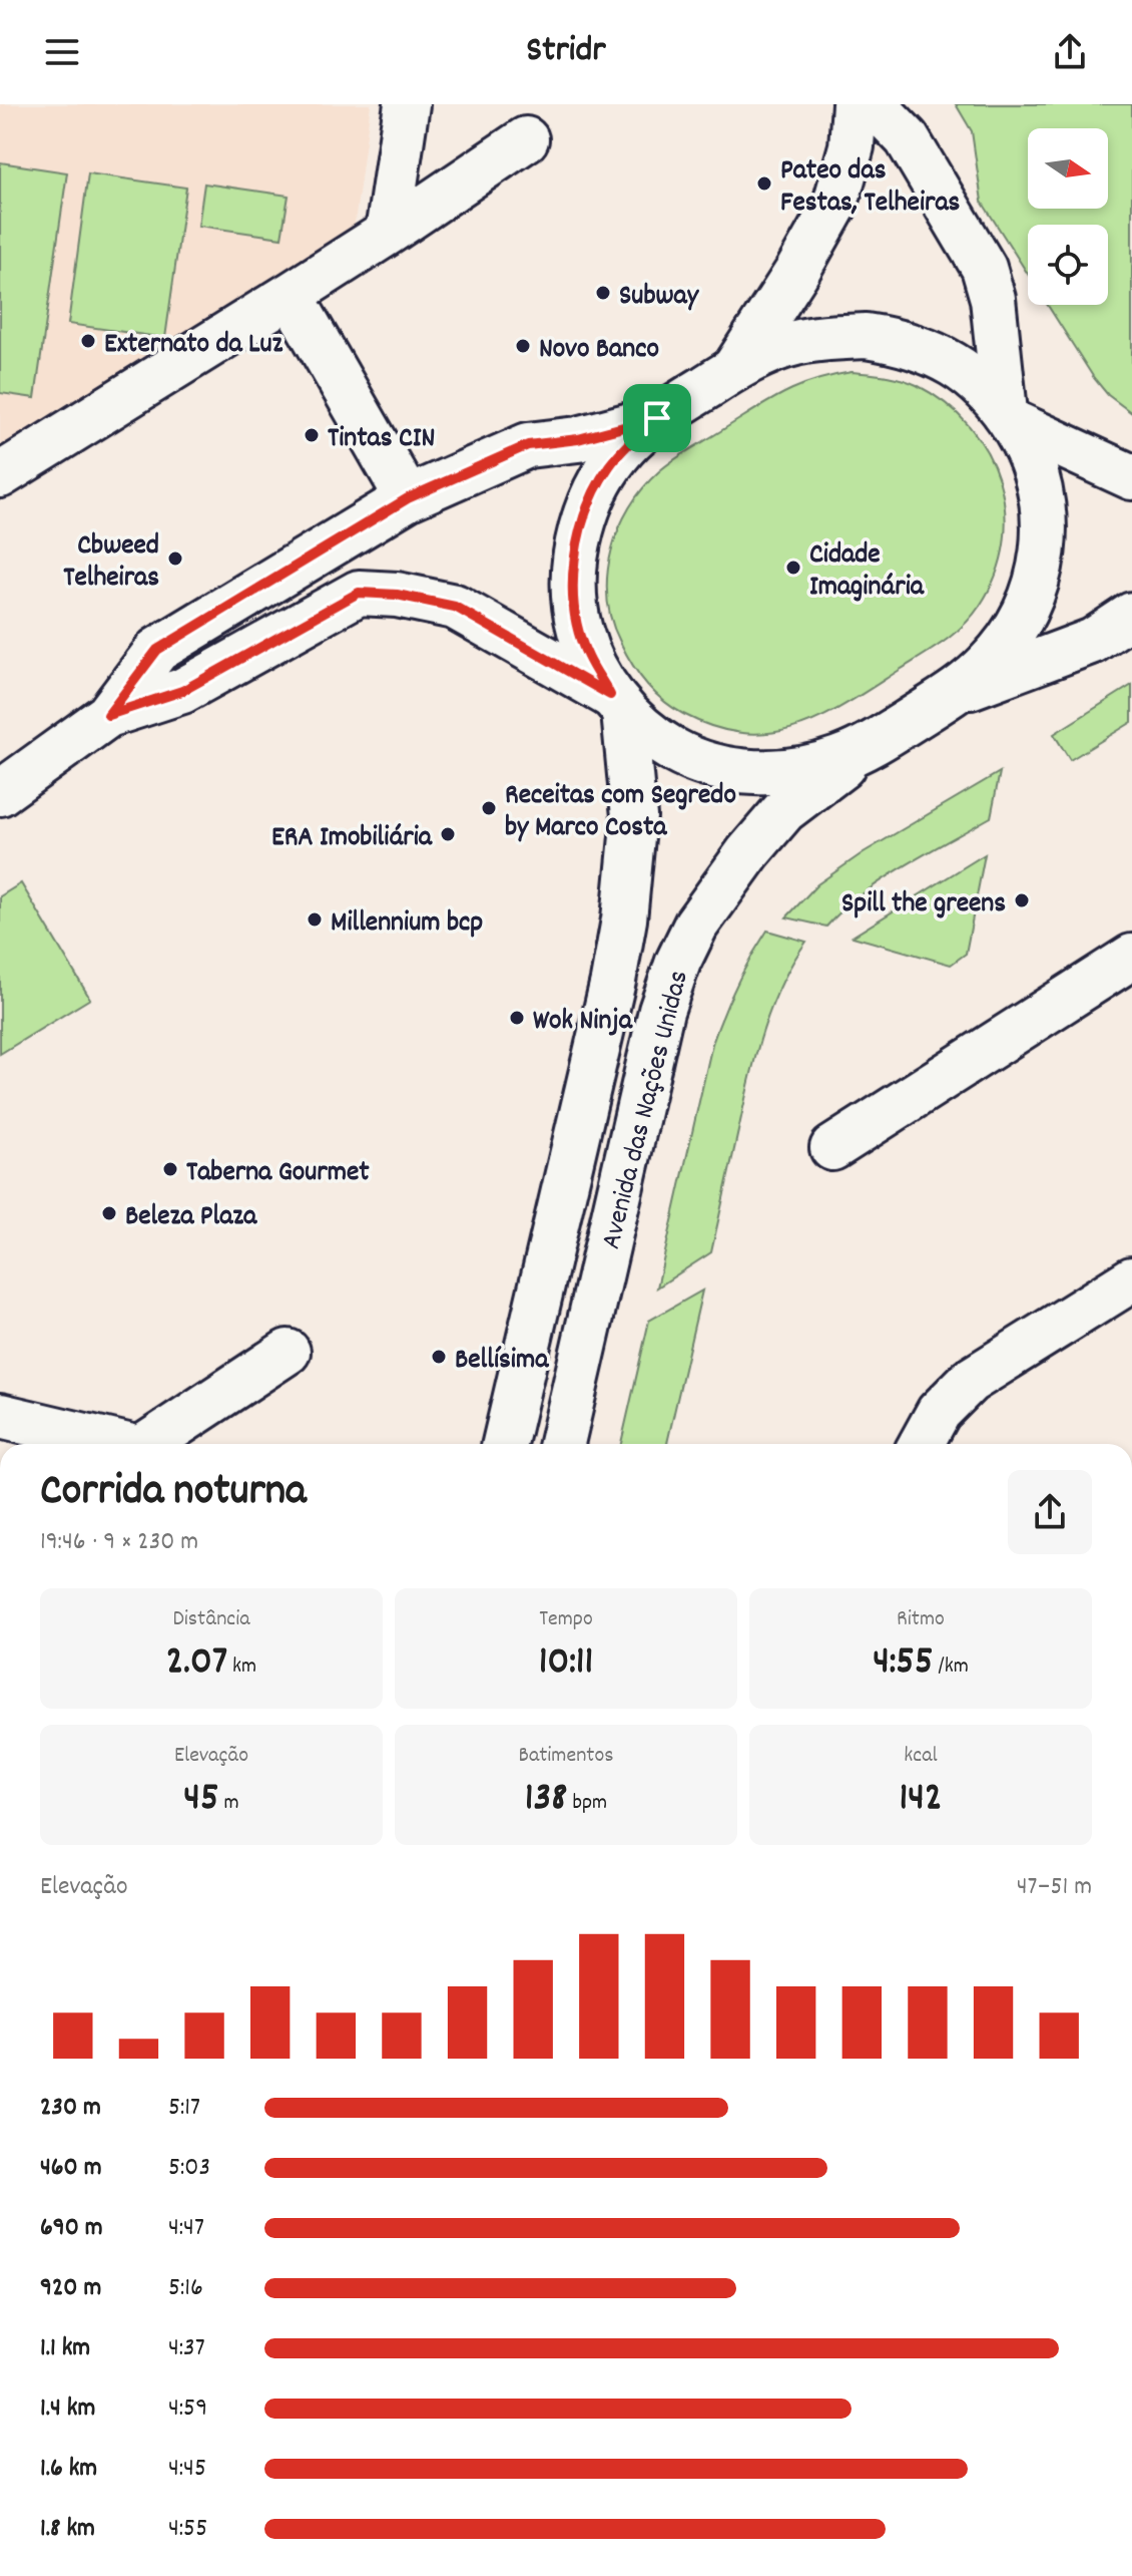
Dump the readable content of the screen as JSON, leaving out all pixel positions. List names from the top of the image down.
{
  "streets": {
    "street": ["Avenida das Nações Unidas"]
  },
  "places": [
    "Pateo das Festas, Telheiras",
    "Subway",
    "Externato da Luz",
    "Novo Banco",
    "Tintas CIN",
    "Cbweed Telheiras",
    "Cidade Imaginária",
    "Receitas com Segredo by Marco Costa",
    "ERA Imobiliária",
    "Spill the greens",
    "Millennium bcp",
    "Wok Ninja",
    "Taberna Gourmet",
    "Beleza Plaza",
    "Bellísima"
  ],
  "north": "right",
  "page": {
    "header": "Stridr",
    "heading": ["Corrida noturna", "19:46 · 9 × 230 m"],
    "stats": [
      ["Distância", "2.07 km"],
      ["Tempo", "10:11"],
      ["Ritmo", "4:55 /km"],
      ["Elevação", "45 m"],
      ["Batimentos", "138 bpm"],
      ["kcal", "142"]
    ],
    "chart": ["Elevação", "47–51 m"],
    "list": [
      {
        "name": "230 m",
        "note": "5:17"
      },
      {
        "name": "460 m",
        "note": "5:03"
      },
      {
        "name": "690 m",
        "note": "4:47"
      },
      {
        "name": "920 m",
        "note": "5:16"
      },
      {
        "name": "1.1 km",
        "note": "4:37"
      },
      {
        "name": "1.4 km",
        "note": "4:59"
      },
      {
        "name": "1.6 km",
        "note": "4:45"
      },
      {
        "name": "1.8 km",
        "note": "4:55"
      }
    ]
  }
}
